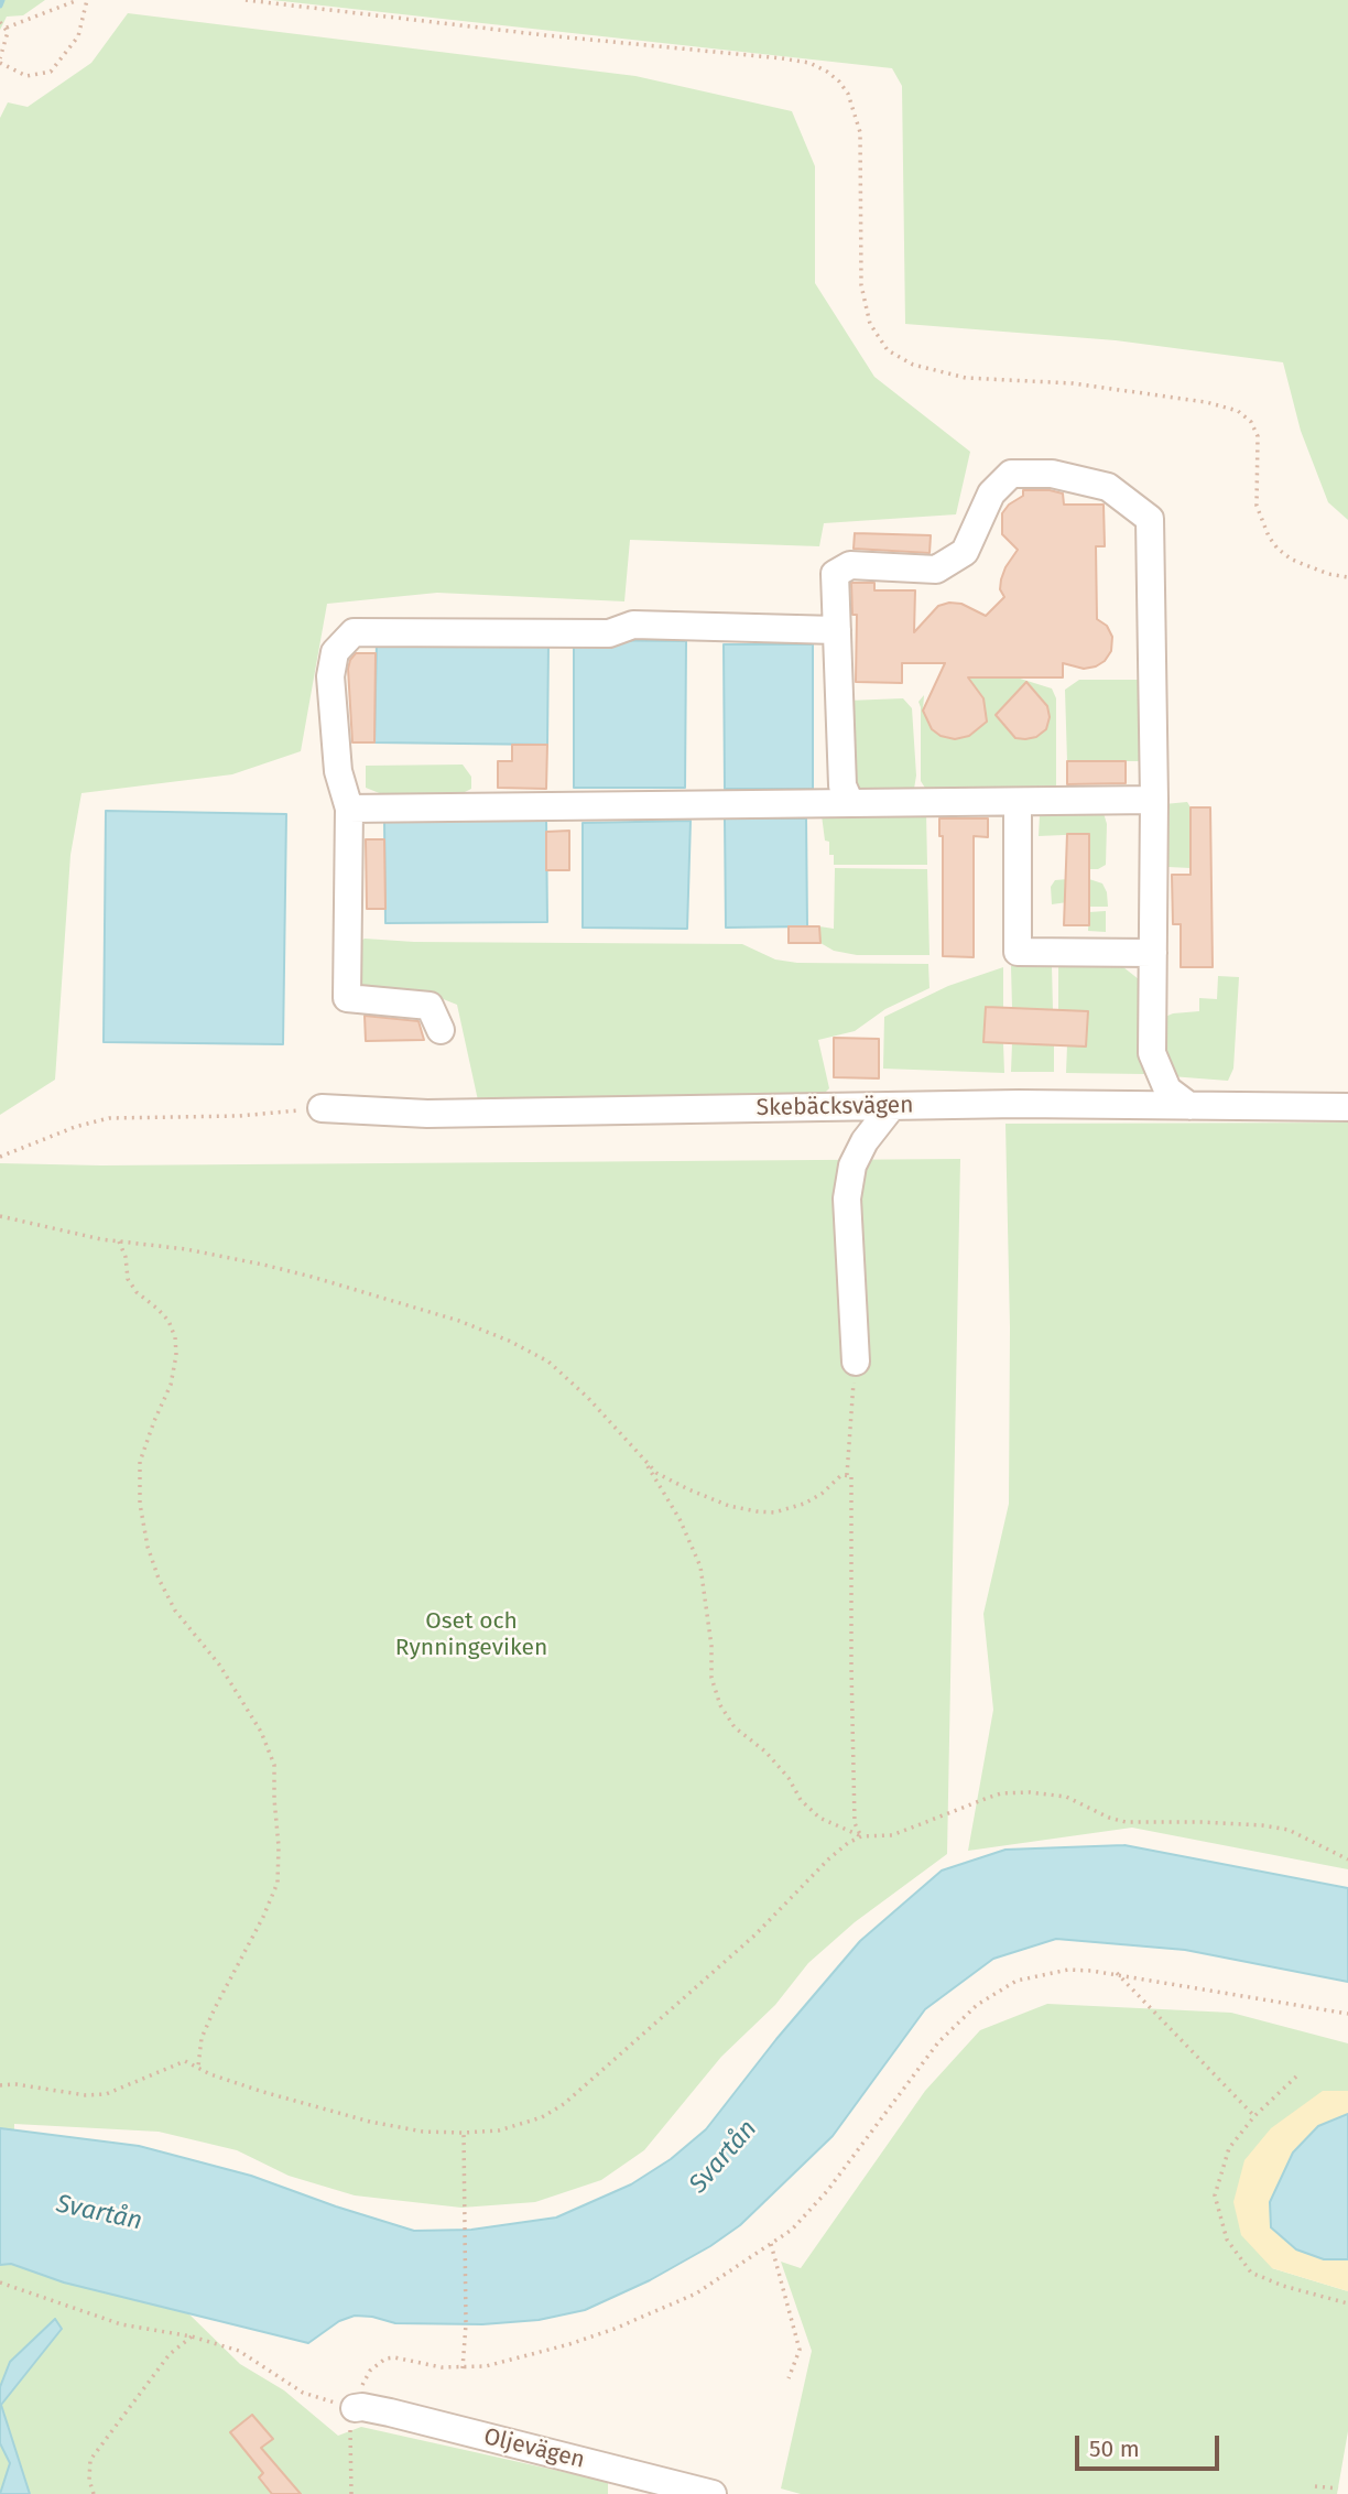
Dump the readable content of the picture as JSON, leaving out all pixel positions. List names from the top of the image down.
{
  "streets": {
    "street": ["Skebäcksvägen", "Oljevägen"]
  },
  "water": ["Svartån"],
  "parks": ["Oset och Rynningeviken"],
  "scale_bar": "50 m"
}
